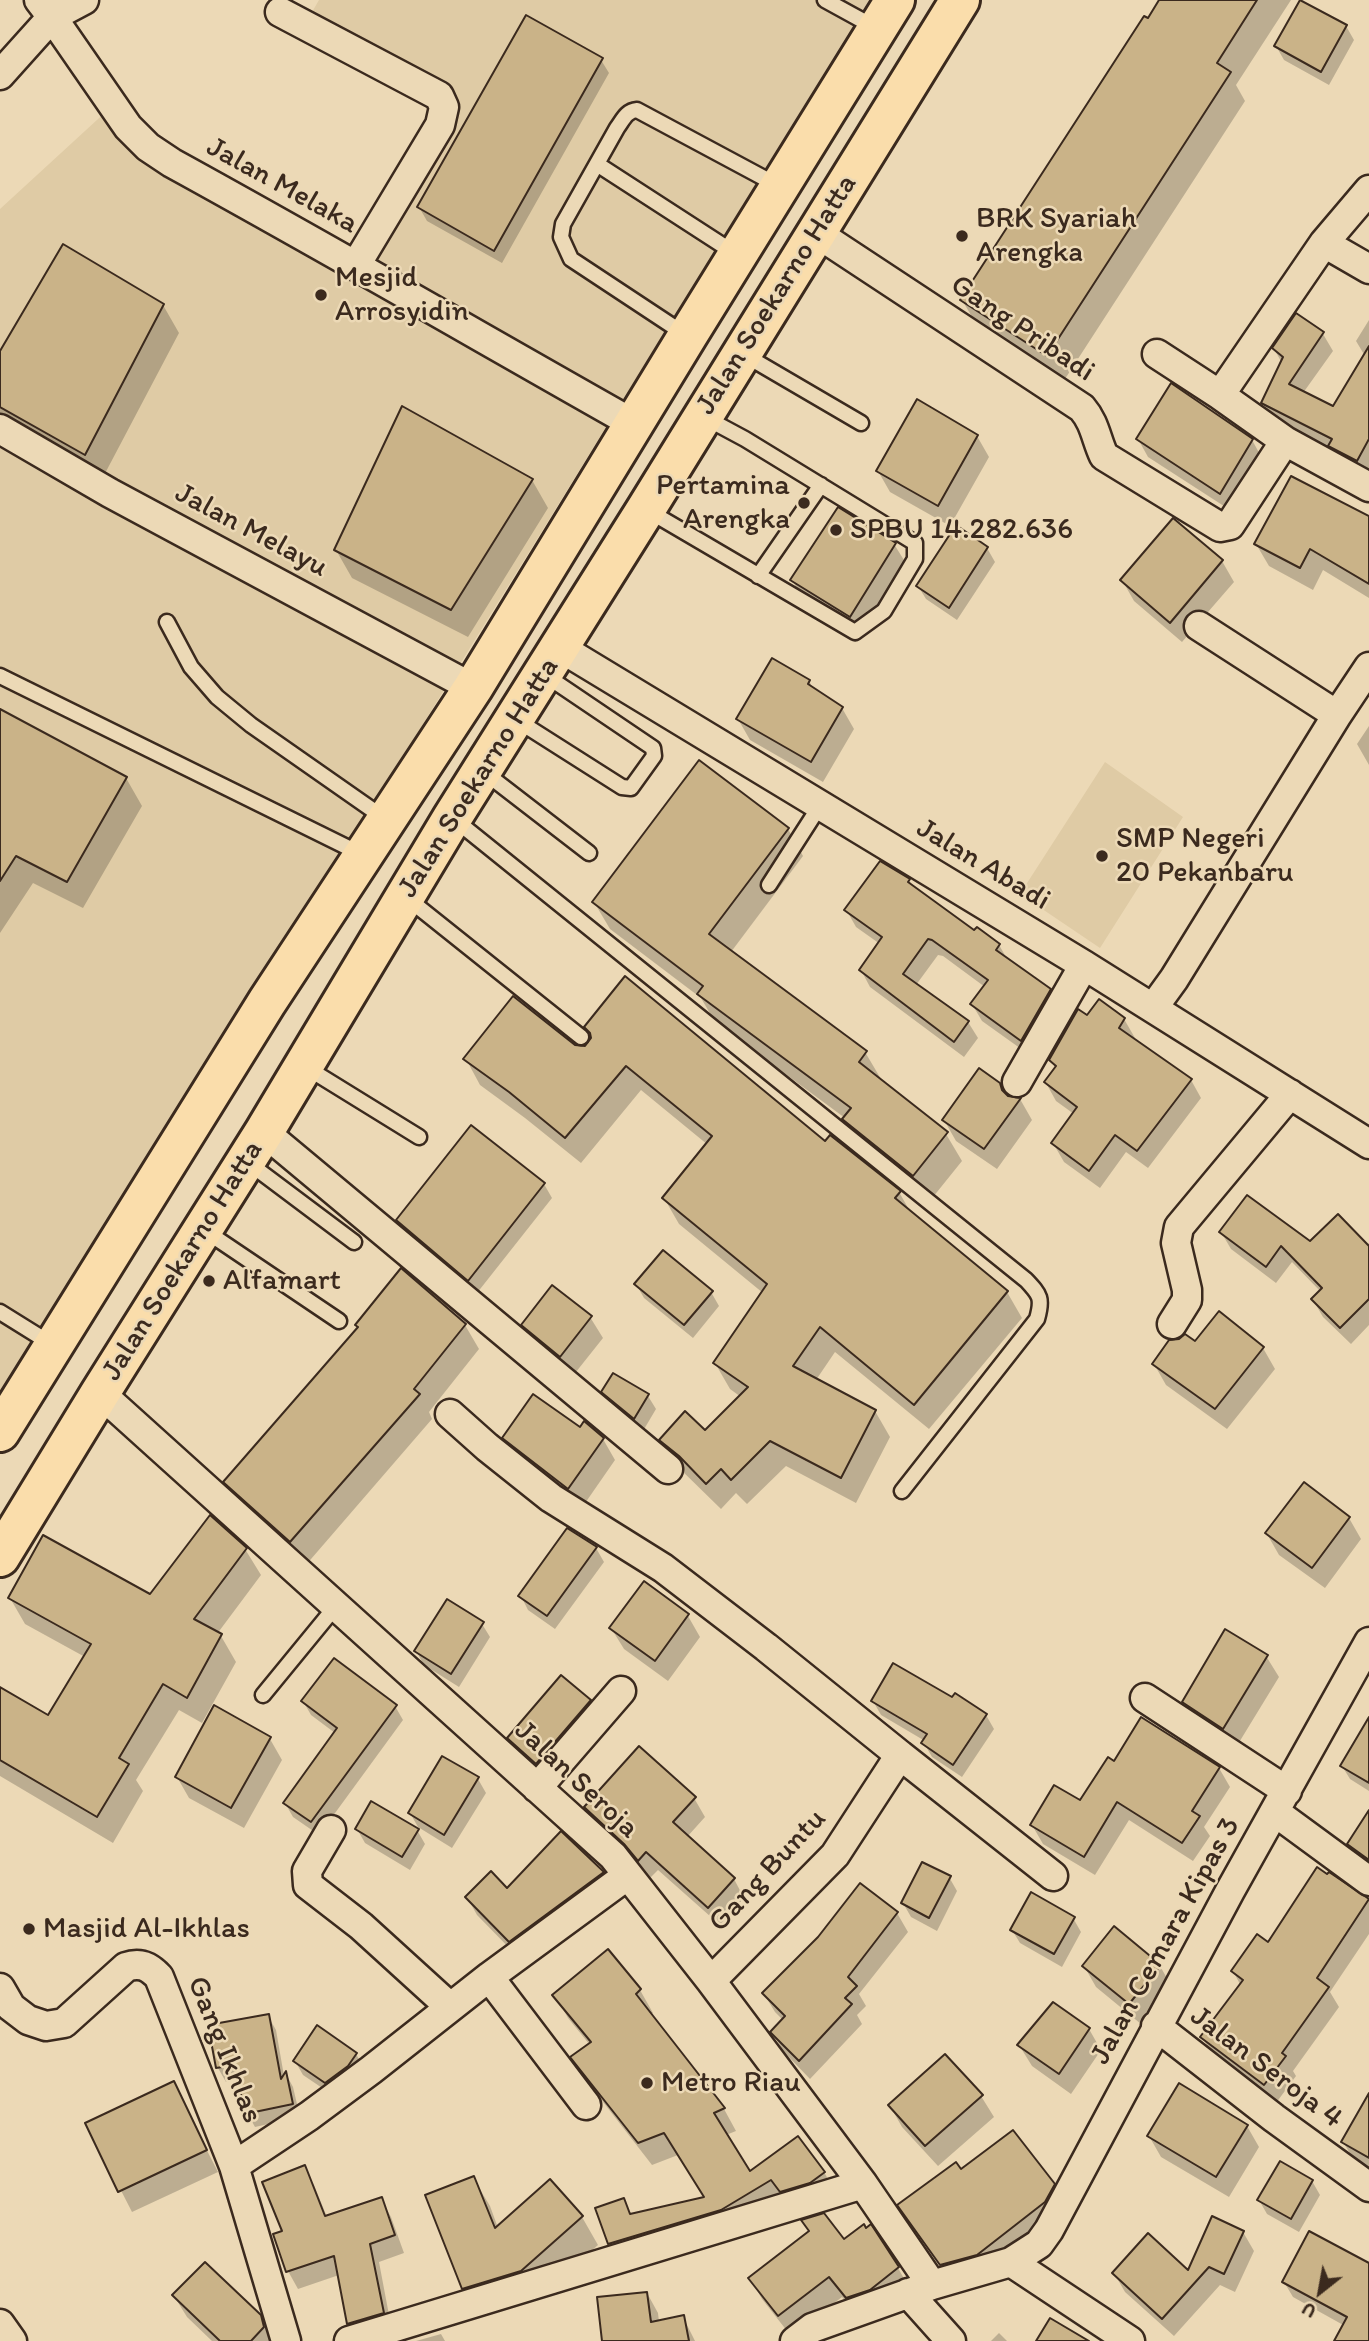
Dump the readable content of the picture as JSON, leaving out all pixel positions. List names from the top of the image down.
{
  "streets": {
    "main road": ["Jalan Soekarno Hatta"],
    "street": [
      "Jalan Melaka",
      "Gang Pribadi",
      "Jalan Melayu",
      "Jalan Abadi",
      "Jalan Seroja",
      "Gang Buntu",
      "Jalan Cemara Kipas 3",
      "Gang Ikhlas",
      "Jalan Seroja 4"
    ]
  },
  "crossings": [
    ["Jalan Melaka", "Jalan Soekarno Hatta"],
    ["Jalan Soekarno Hatta", "Gang Pribadi"],
    ["Jalan Soekarno Hatta", "Jalan Melayu"],
    ["Jalan Soekarno Hatta", "Jalan Abadi"],
    ["Jalan Soekarno Hatta", "Jalan Seroja"],
    ["Jalan Seroja", "Gang Buntu"],
    ["Jalan Seroja", "Jalan Cemara Kipas 3"],
    ["Jalan Cemara Kipas 3", "Jalan Seroja 4"]
  ],
  "places": [
    "BRK Syariah Arengka",
    "Mesjid Arrosyidin",
    "Pertamina Arengka",
    "SPBU 14.282.636",
    "SMP Negeri 20 Pekanbaru",
    "Alfamart",
    "Masjid Al-Ikhlas",
    "Metro Riau"
  ],
  "north": "bottom left"
}
